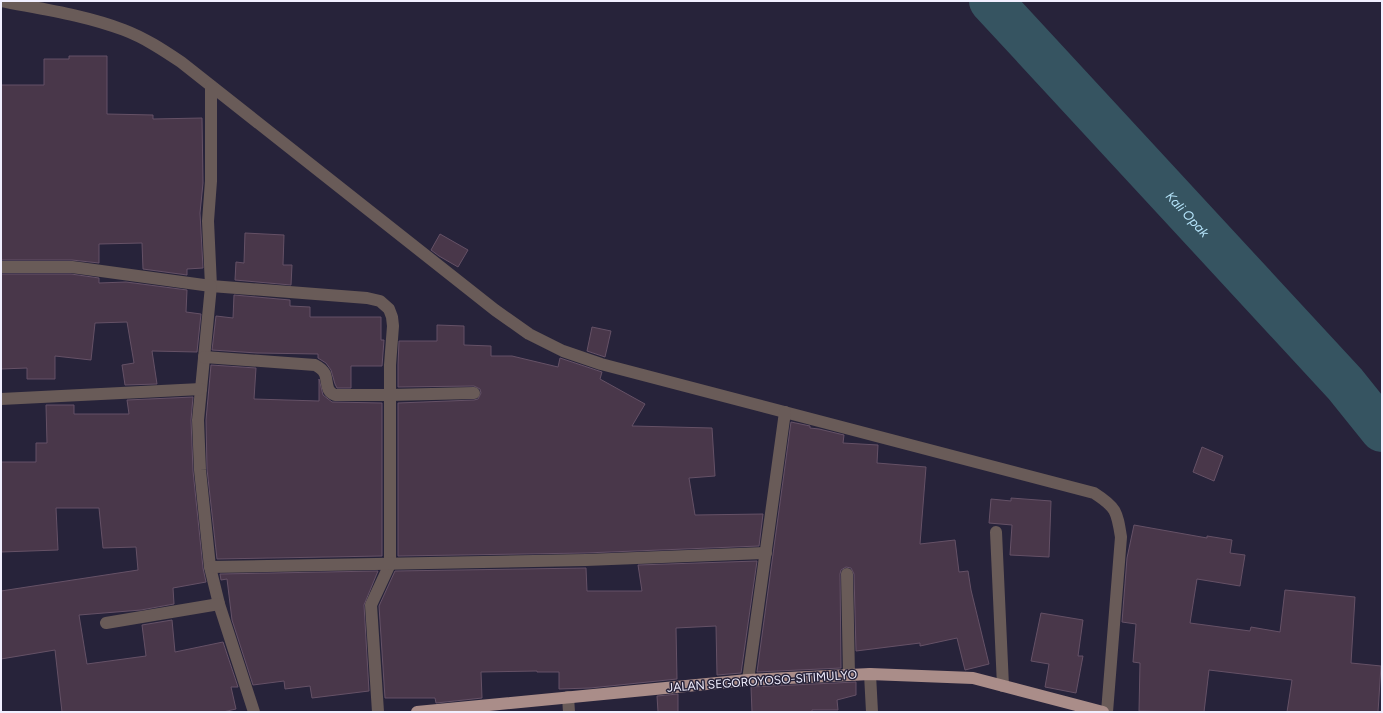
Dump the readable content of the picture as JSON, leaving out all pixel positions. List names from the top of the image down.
{
  "streets": {
    "main road": ["JALAN SEGOROYOSO-SITIMULYO"]
  },
  "water": ["Kali Opak"]
}
